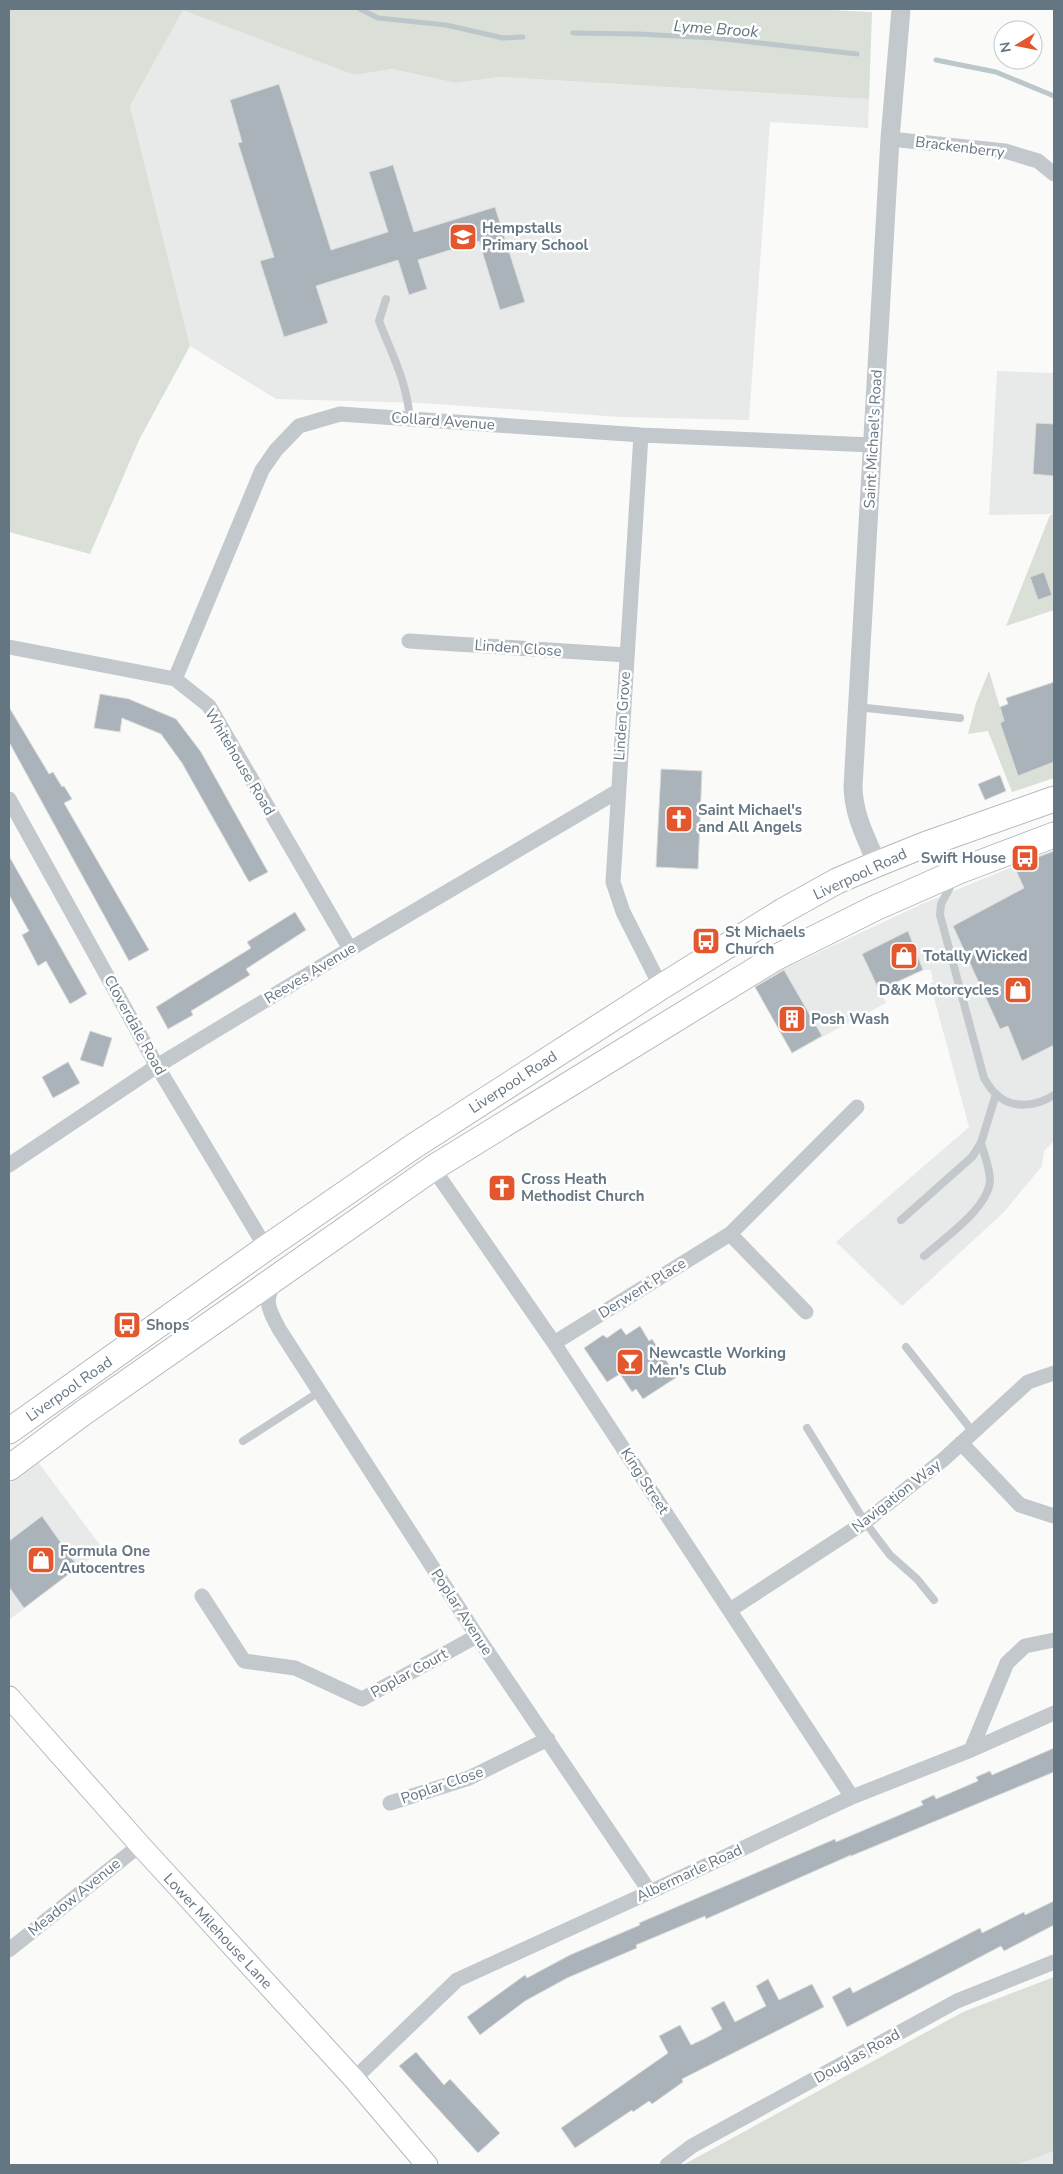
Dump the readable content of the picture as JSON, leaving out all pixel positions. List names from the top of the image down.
{
  "streets": {
    "highway": ["Liverpool Road"],
    "main road": ["Lower Milehouse Lane"],
    "street": [
      "Brackenberry",
      "Collard Avenue",
      "Saint Michael's Road",
      "Linden Close",
      "Linden Grove",
      "Whitehouse Road",
      "Reeves Avenue",
      "Cloverdale Road",
      "Derwent Place",
      "King Street",
      "Navigation Way",
      "Poplar Avenue",
      "Poplar Court",
      "Poplar Close",
      "Albermarle Road",
      "Meadow Avenue",
      "Douglas Road"
    ]
  },
  "crossings": [
    ["Brackenberry", "Saint Michael's Road"],
    ["Collard Avenue", "Saint Michael's Road"],
    ["Collard Avenue", "Linden Grove"],
    ["Collard Avenue", "Whitehouse Road"],
    ["Saint Michael's Road", "Liverpool Road"],
    ["Linden Close", "Linden Grove"],
    ["Linden Grove", "Liverpool Road"],
    ["Linden Grove", "Reeves Avenue"],
    ["Whitehouse Road", "Reeves Avenue"],
    ["Liverpool Road", "Cloverdale Road"],
    ["Liverpool Road", "King Street"],
    ["Liverpool Road", "Poplar Avenue"],
    ["Reeves Avenue", "Cloverdale Road"],
    ["Derwent Place", "King Street"],
    ["King Street", "Navigation Way"],
    ["King Street", "Albermarle Road"],
    ["Poplar Avenue", "Poplar Court"],
    ["Poplar Avenue", "Poplar Close"],
    ["Poplar Avenue", "Albermarle Road"],
    ["Albermarle Road", "Lower Milehouse Lane"],
    ["Meadow Avenue", "Lower Milehouse Lane"]
  ],
  "water": ["Lyme Brook"],
  "places": {
    "school or university": ["Hempstalls Primary School"],
    "church": ["Saint Michael's and All Angels", "Cross Heath Methodist Church"],
    "bus stop": ["Swift House", "St Michaels Church", "Shops"],
    "shop": ["Totally Wicked", "D&K Motorcycles", "Formula One Autocentres"],
    "building": ["Posh Wash"],
    "bar": ["Newcastle Working Men's Club"]
  },
  "north": "left"
}
